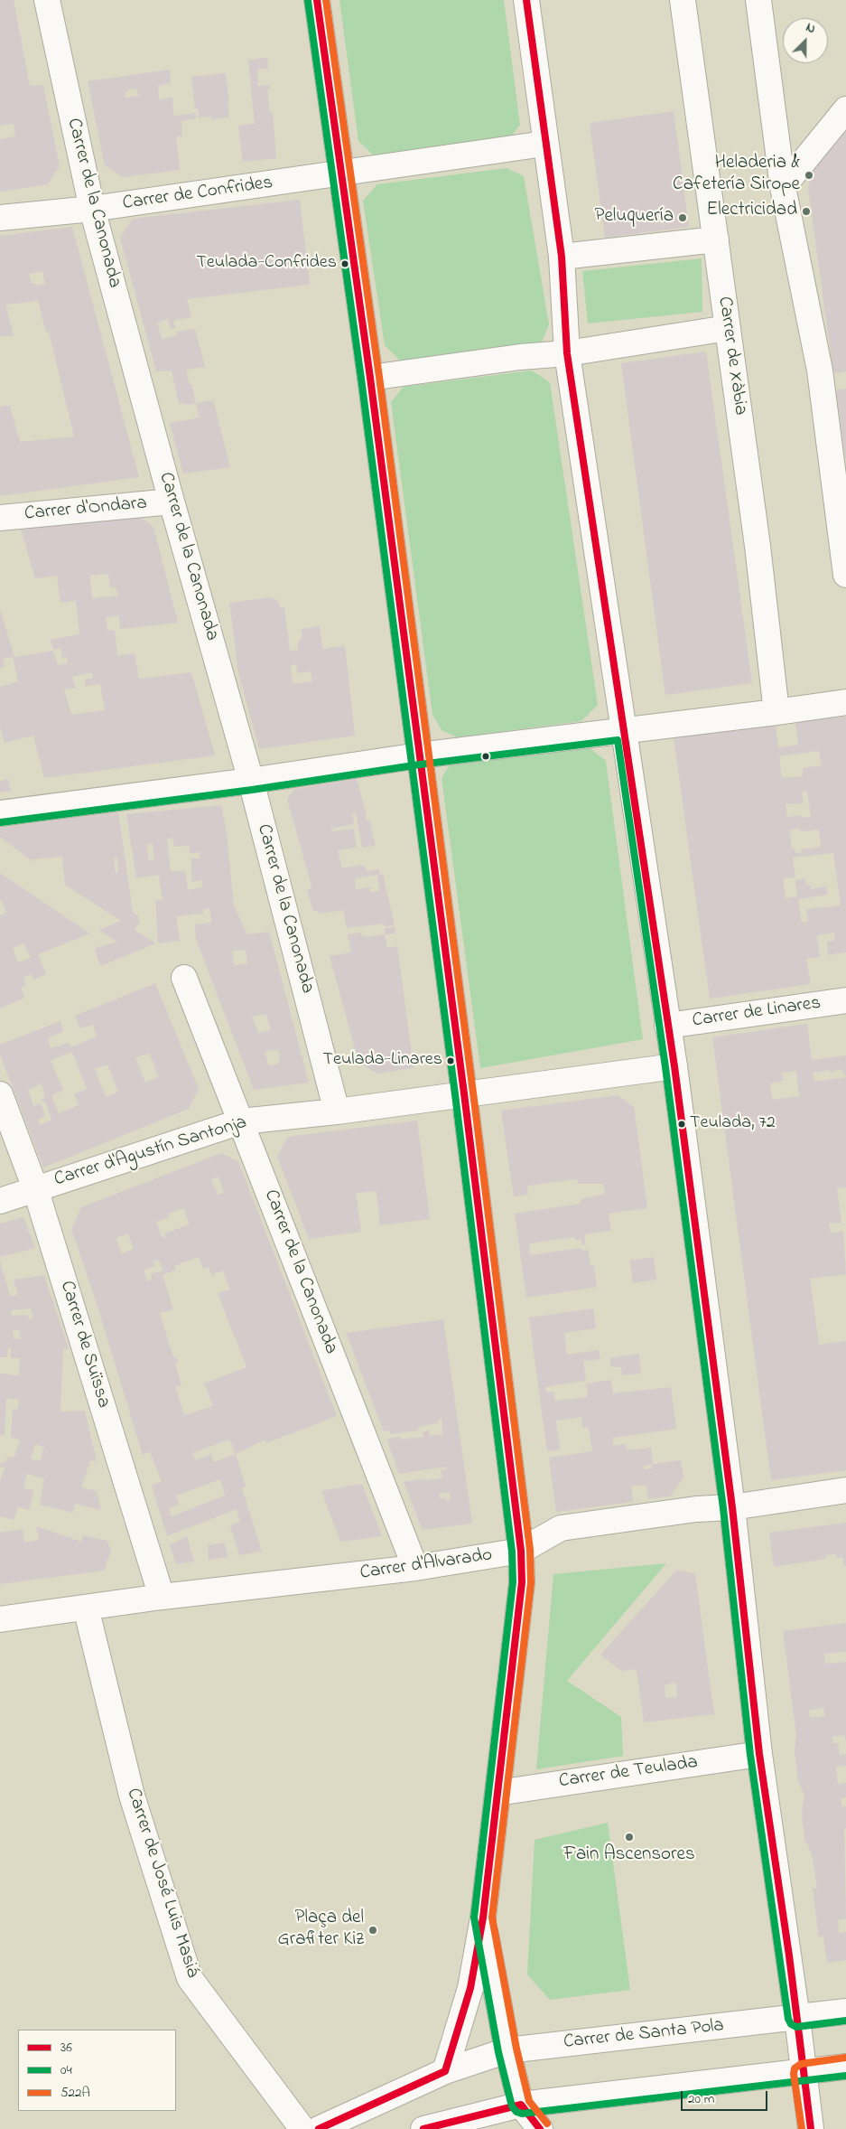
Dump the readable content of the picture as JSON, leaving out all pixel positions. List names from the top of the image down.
{
  "streets": {
    "street": [
      "Carrer de Confrides",
      "Carrer de la Canonada",
      "Carrer de Xàbia",
      "Carrer d'Ondara",
      "Carrer de Linares",
      "Carrer d'Agustín Santonja",
      "Carrer de Suïssa",
      "Carrer d'Alvarado",
      "Carrer de Teulada",
      "Carrer de José Luis Masiá",
      "Carrer de Santa Pola"
    ]
  },
  "crossings": [
    ["Carrer de Confrides", "Carrer de la Canonada"],
    ["Carrer de la Canonada", "Carrer d'Ondara"],
    ["Carrer de la Canonada", "Carrer d'Agustín Santonja"],
    ["Carrer de la Canonada", "Carrer d'Alvarado"],
    ["Carrer d'Agustín Santonja", "Carrer de Suïssa"],
    ["Carrer de Suïssa", "Carrer d'Alvarado"],
    ["Carrer d'Alvarado", "Carrer de José Luis Masiá"]
  ],
  "places": [
    "Heladeria & Cafetería Sirope",
    "Electricidad",
    "Peluquería",
    "Teulada-Confrides",
    "Teulada-Linares",
    "Teulada, 72",
    "Fain Ascensores",
    "Plaça del Grafiter Kiz"
  ],
  "lines": ["transit line 36", "transit line 522A", "transit line 04"],
  "legend": ["36", "04", "522A"],
  "scale_bar": "20 m",
  "north": "top right"
}
